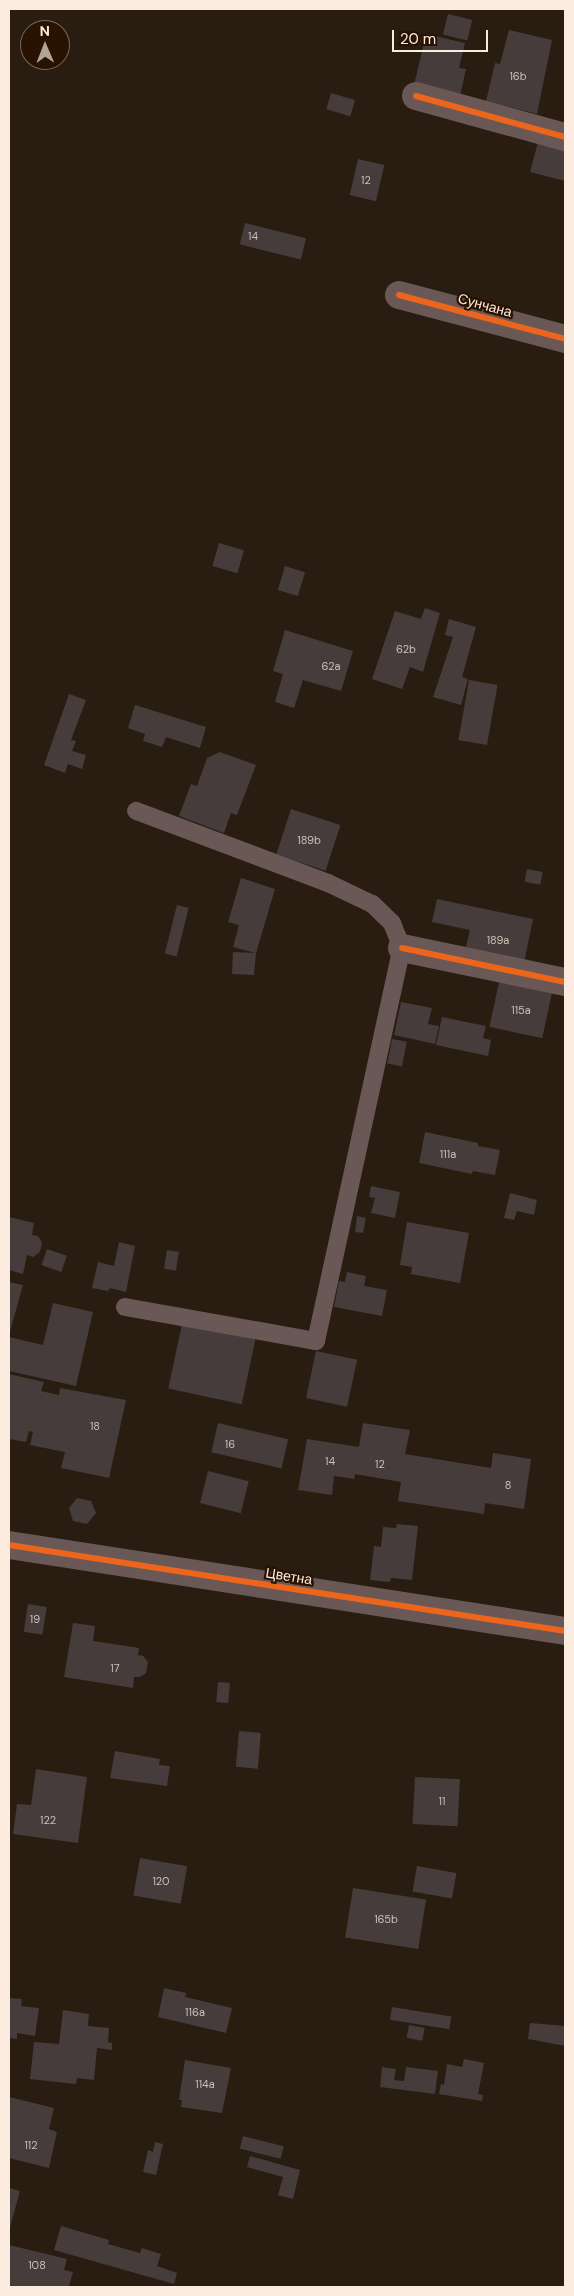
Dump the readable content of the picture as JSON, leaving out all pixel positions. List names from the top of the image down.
{
  "streets": {
    "street": ["Сунчана", "Цветна"]
  },
  "house_numbers": [
    "16b",
    "12",
    "14",
    "62b",
    "62a",
    "189b",
    "189a",
    "115a",
    "111a",
    "18",
    "16",
    "14",
    "12",
    "8",
    "19",
    "17",
    "11",
    "122",
    "120",
    "165b",
    "116a",
    "114a",
    "112",
    "108"
  ],
  "scale_bar": "20 m",
  "north": "top"
}
